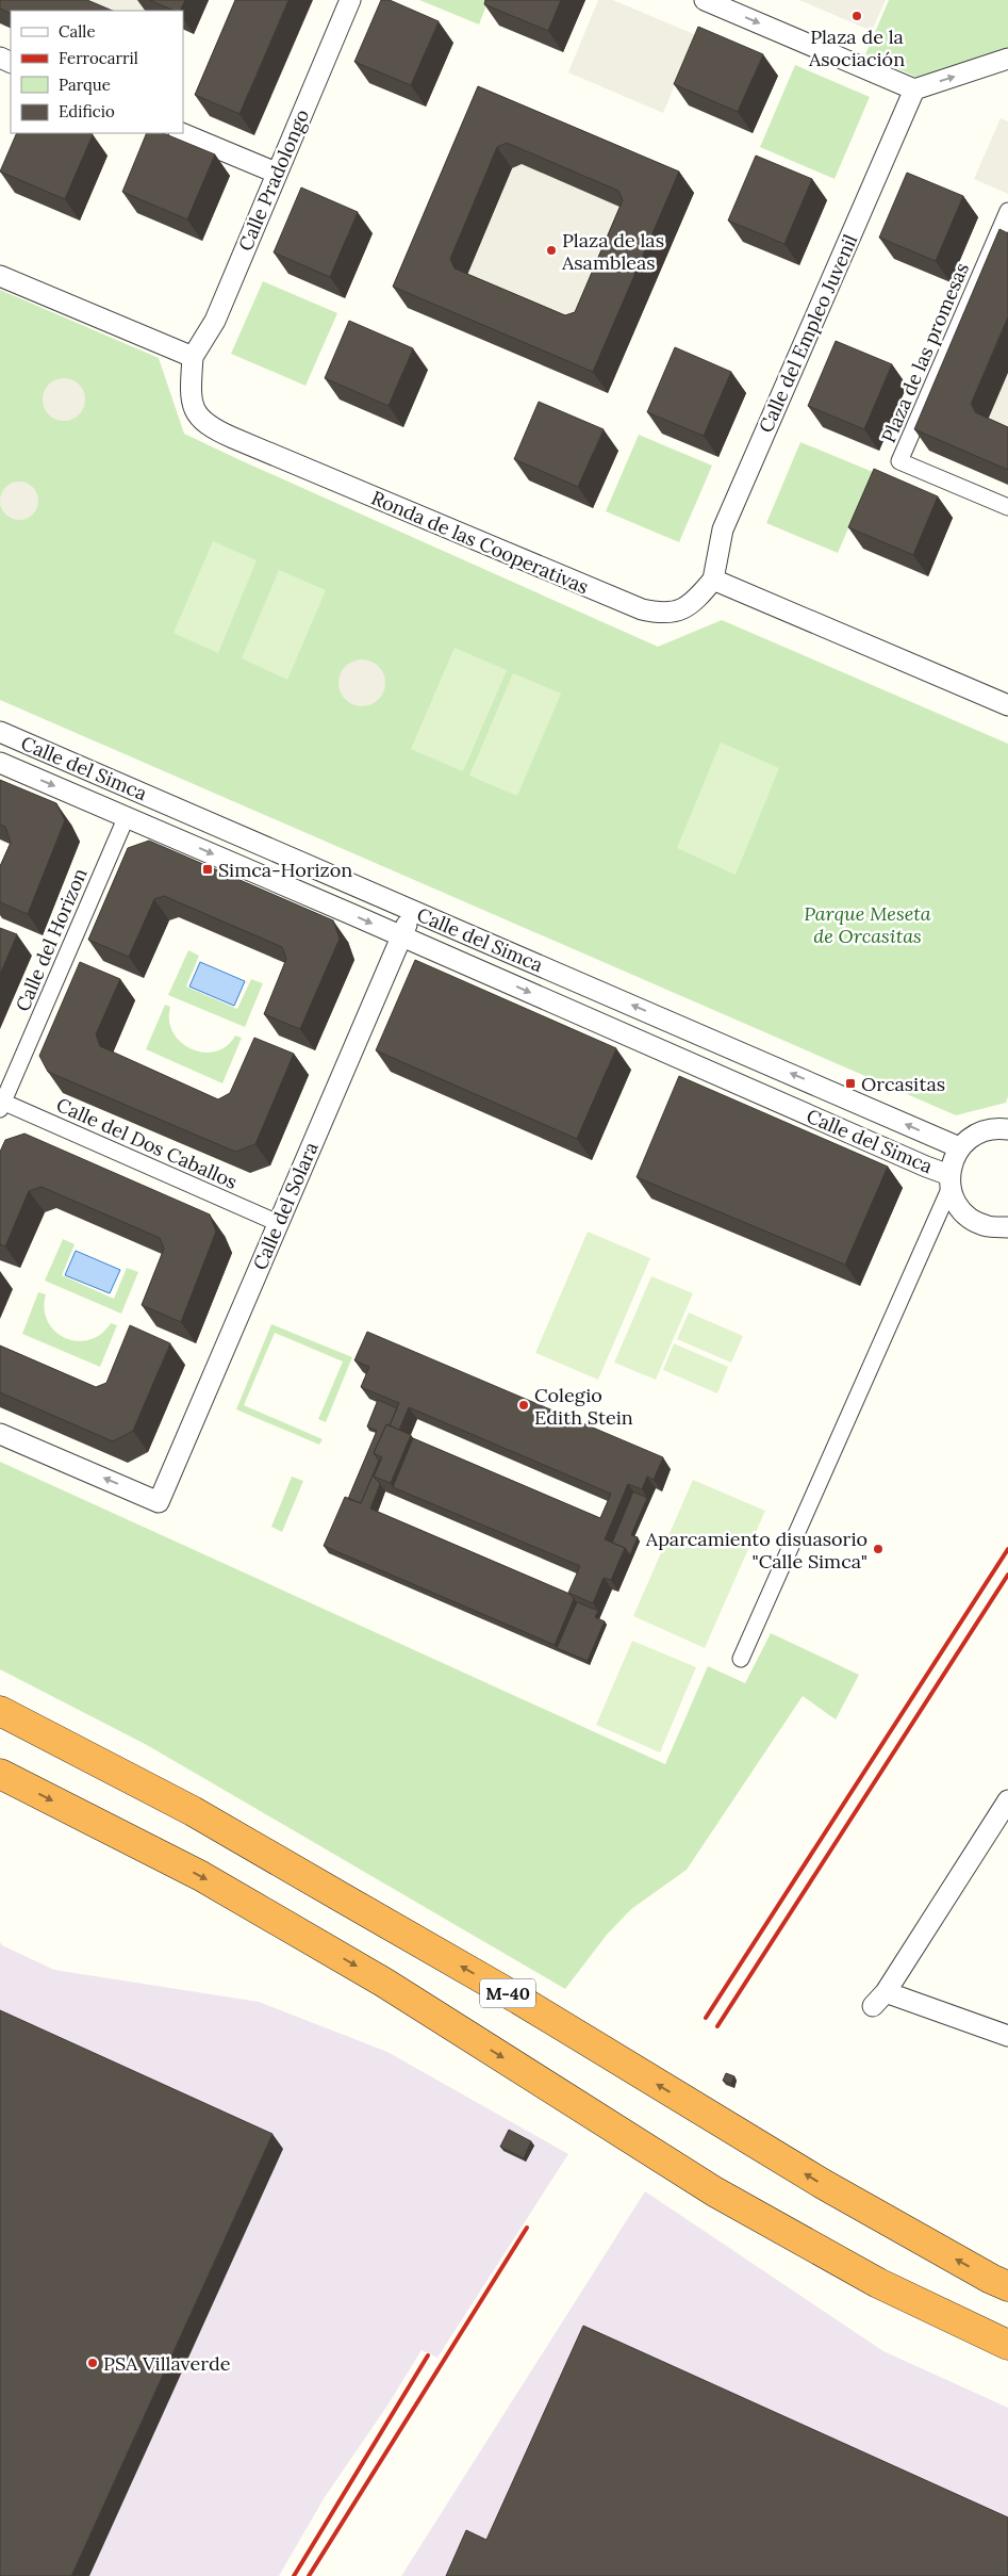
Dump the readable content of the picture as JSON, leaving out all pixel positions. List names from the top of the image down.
{
  "streets": {
    "highway": ["M-40"],
    "street": [
      "Calle Pradolongo",
      "Calle del Empleo Juvenil",
      "Plaza de las promesas",
      "Ronda de las Cooperativas",
      "Calle del Simca",
      "Calle del Horizon",
      "Calle del Dos Caballos",
      "Calle del Solara"
    ]
  },
  "crossings": [
    ["Calle Pradolongo", "Ronda de las Cooperativas"],
    ["Calle del Empleo Juvenil", "Ronda de las Cooperativas"],
    ["Calle del Simca", "Calle del Horizon"],
    ["Calle del Simca", "Calle del Solara"],
    ["Calle del Horizon", "Calle del Dos Caballos"],
    ["Calle del Dos Caballos", "Calle del Solara"]
  ],
  "parks": ["Parque Meseta de Orcasitas"],
  "places": {
    "other": [
      "Plaza de la Asociación",
      "Plaza de las Asambleas",
      "Colegio Edith Stein",
      "Aparcamiento disuasorio \"Calle Simca\"",
      "PSA Villaverde"
    ],
    "transit": ["Simca-Horizon", "Orcasitas"]
  },
  "legend": [
    "Calle",
    "Ferrocarril",
    "Parque",
    "Edificio"
  ]
}
